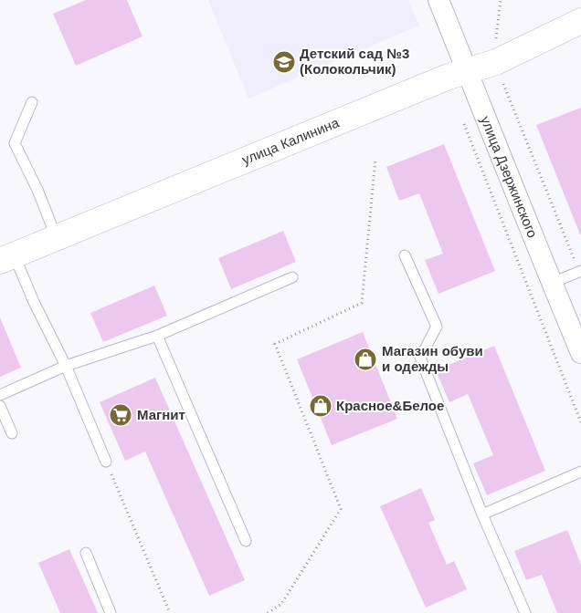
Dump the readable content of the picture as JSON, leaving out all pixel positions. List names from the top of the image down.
{
  "streets": {
    "street": ["улица Калинина", "улица Дзержинского"]
  },
  "crossings": [
    ["улица Калинина", "улица Дзержинского"]
  ],
  "places": {
    "school or university": ["Детский сад №3 (Колокольчик)"],
    "shop": ["Магазин обуви и одежды", "Красное&Белое"],
    "supermarket": ["Магнит"]
  }
}
